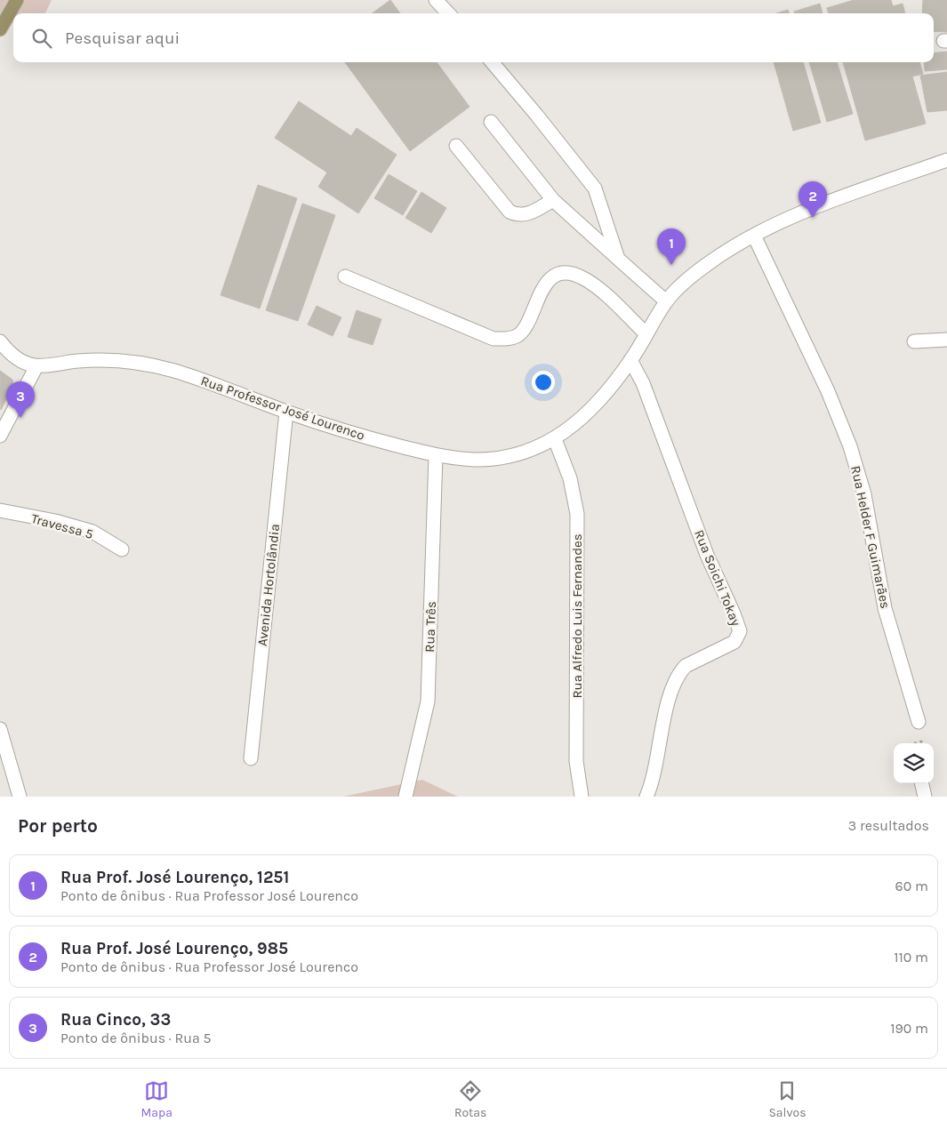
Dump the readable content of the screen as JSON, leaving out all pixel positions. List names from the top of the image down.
{
  "streets": {
    "street": [
      "Rua Professor José Lourenco",
      "Travessa 5",
      "Rua Helder F Guimarães",
      "Rua Soichi Tokay",
      "Avenida Hortolândia",
      "Rua Alfredo Luis Fernandes",
      "Rua Três"
    ]
  },
  "crossings": [
    ["Rua Professor José Lourenco", "Rua Helder F Guimarães"],
    ["Rua Professor José Lourenco", "Rua Soichi Tokay"],
    ["Rua Professor José Lourenco", "Avenida Hortolândia"],
    ["Rua Professor José Lourenco", "Rua Alfredo Luis Fernandes"],
    ["Rua Professor José Lourenco", "Rua Três"]
  ],
  "page": {
    "search": "Pesquisar aqui",
    "pins": ["2", "1", "3"],
    "heading": ["Por perto", "3 resultados"],
    "list": [
      {
        "mark": "1",
        "name": "Rua Prof. José Lourenço, 1251",
        "note": "Ponto de ônibus · Rua Professor José Lourenco",
        "value": "60 m"
      },
      {
        "mark": "2",
        "name": "Rua Prof. José Lourenço, 985",
        "note": "Ponto de ônibus · Rua Professor José Lourenco",
        "value": "110 m"
      },
      {
        "mark": "3",
        "name": "Rua Cinco, 33",
        "note": "Ponto de ônibus · Rua 5",
        "value": "190 m"
      }
    ],
    "nav": ["Mapa", "Rotas", "Salvos"]
  }
}
